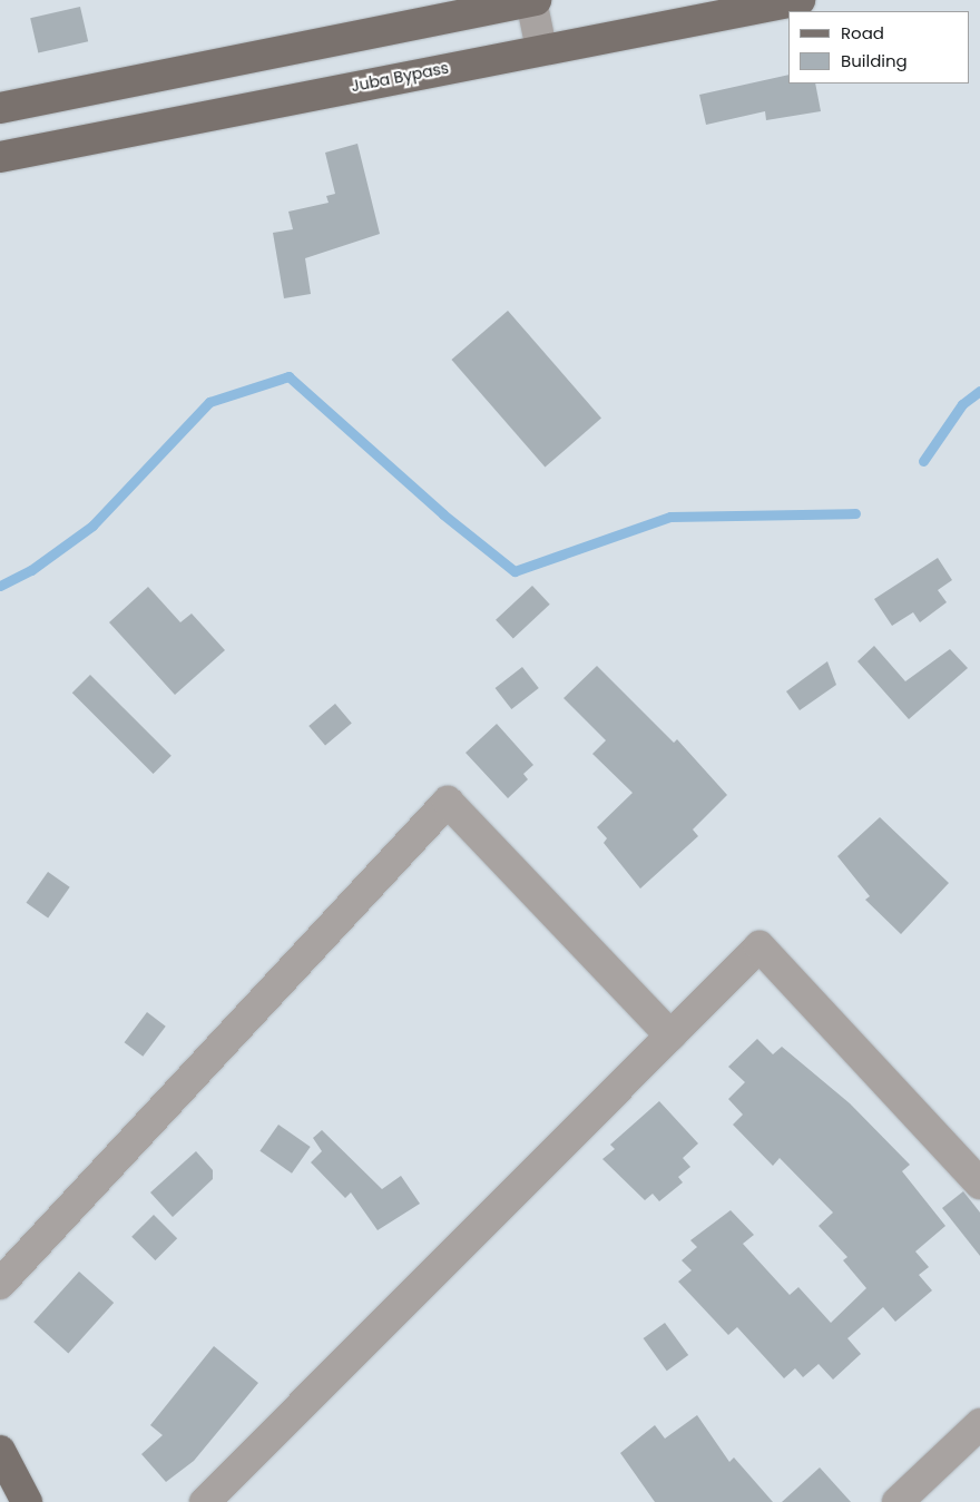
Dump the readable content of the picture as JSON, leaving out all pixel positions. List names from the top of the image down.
{
  "streets": {
    "main road": ["Juba Bypass"]
  },
  "legend": ["Road", "Building"]
}
